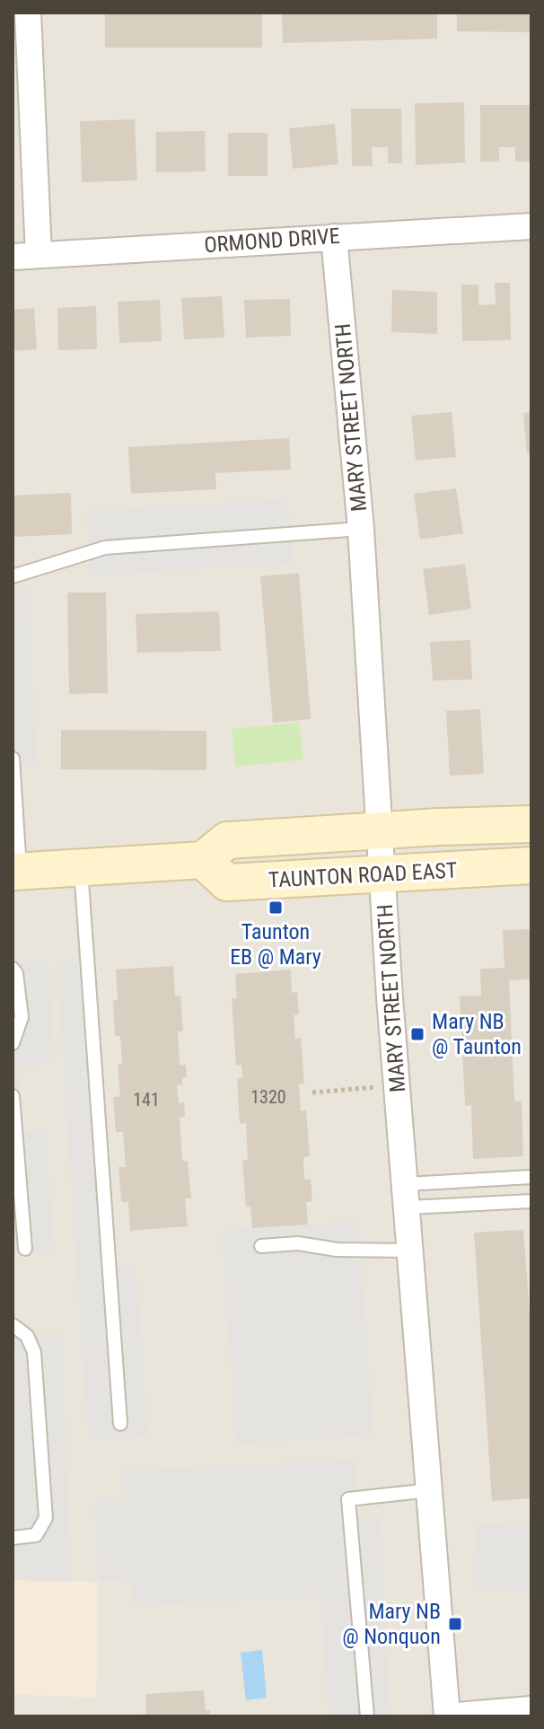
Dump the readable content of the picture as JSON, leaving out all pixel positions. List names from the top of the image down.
{
  "streets": {
    "main road": ["TAUNTON ROAD EAST"],
    "street": ["ORMOND DRIVE", "MARY STREET NORTH"]
  },
  "crossings": [
    ["ORMOND DRIVE", "MARY STREET NORTH"],
    ["MARY STREET NORTH", "TAUNTON ROAD EAST"]
  ],
  "places": {
    "transit": ["Taunton EB @ Mary", "Mary NB @ Taunton", "Mary NB @ Nonquon"]
  },
  "house_numbers": ["1320", "141"]
}
